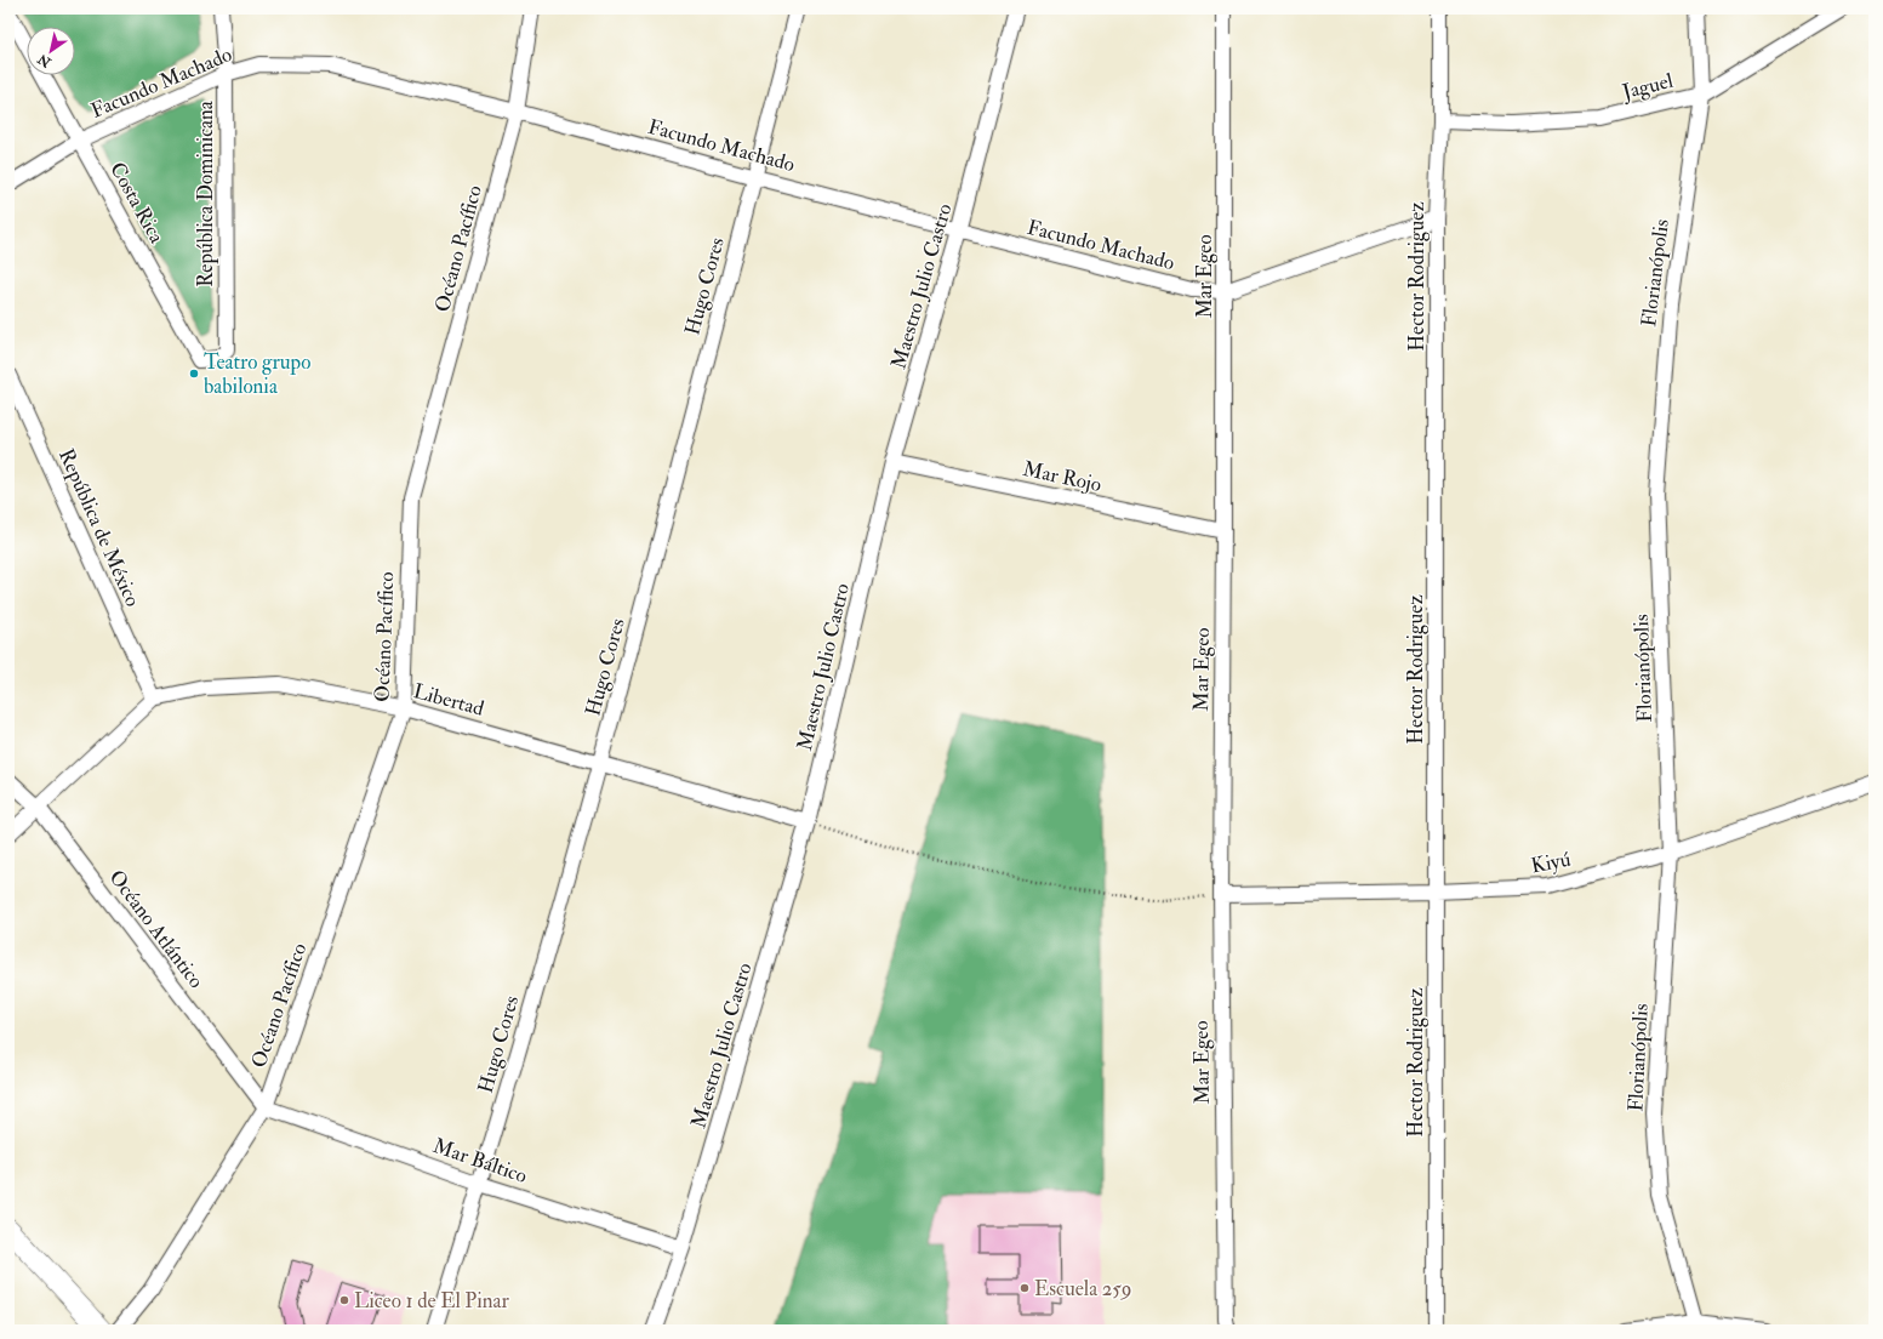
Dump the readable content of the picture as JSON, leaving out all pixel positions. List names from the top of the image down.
{
  "streets": {
    "street": [
      "Facundo Machado",
      "Jaguel",
      "República Dominicana",
      "Costa Rica",
      "Océano Pacífico",
      "Florianópolis",
      "Mar Egeo",
      "Hector Rodriguez",
      "Hugo Cores",
      "Maestro Julio Castro",
      "Mar Rojo",
      "República de México",
      "Libertad",
      "Kiyú",
      "Océano Atlántico",
      "Mar Báltico"
    ]
  },
  "crossings": [
    ["Facundo Machado", "República Dominicana"],
    ["Facundo Machado", "Costa Rica"],
    ["Facundo Machado", "Océano Pacífico"],
    ["Facundo Machado", "Mar Egeo"],
    ["Facundo Machado", "Hector Rodriguez"],
    ["Facundo Machado", "Hugo Cores"],
    ["Facundo Machado", "Maestro Julio Castro"],
    ["Jaguel", "Florianópolis"],
    ["Jaguel", "Hector Rodriguez"],
    ["República Dominicana", "Costa Rica"],
    ["Océano Pacífico", "Libertad"],
    ["Océano Pacífico", "Océano Atlántico"],
    ["Océano Pacífico", "Mar Báltico"],
    ["Florianópolis", "Kiyú"],
    ["Mar Egeo", "Mar Rojo"],
    ["Mar Egeo", "Kiyú"],
    ["Hector Rodriguez", "Kiyú"],
    ["Hugo Cores", "Libertad"],
    ["Hugo Cores", "Mar Báltico"],
    ["Maestro Julio Castro", "Mar Rojo"],
    ["Maestro Julio Castro", "Libertad"],
    ["Maestro Julio Castro", "Mar Báltico"],
    ["República de México", "Libertad"],
    ["Océano Atlántico", "Mar Báltico"]
  ],
  "places": ["Teatro grupo babilonia", "Escuela 259", "Liceo 1 de El Pinar"],
  "north": "bottom left"
}
